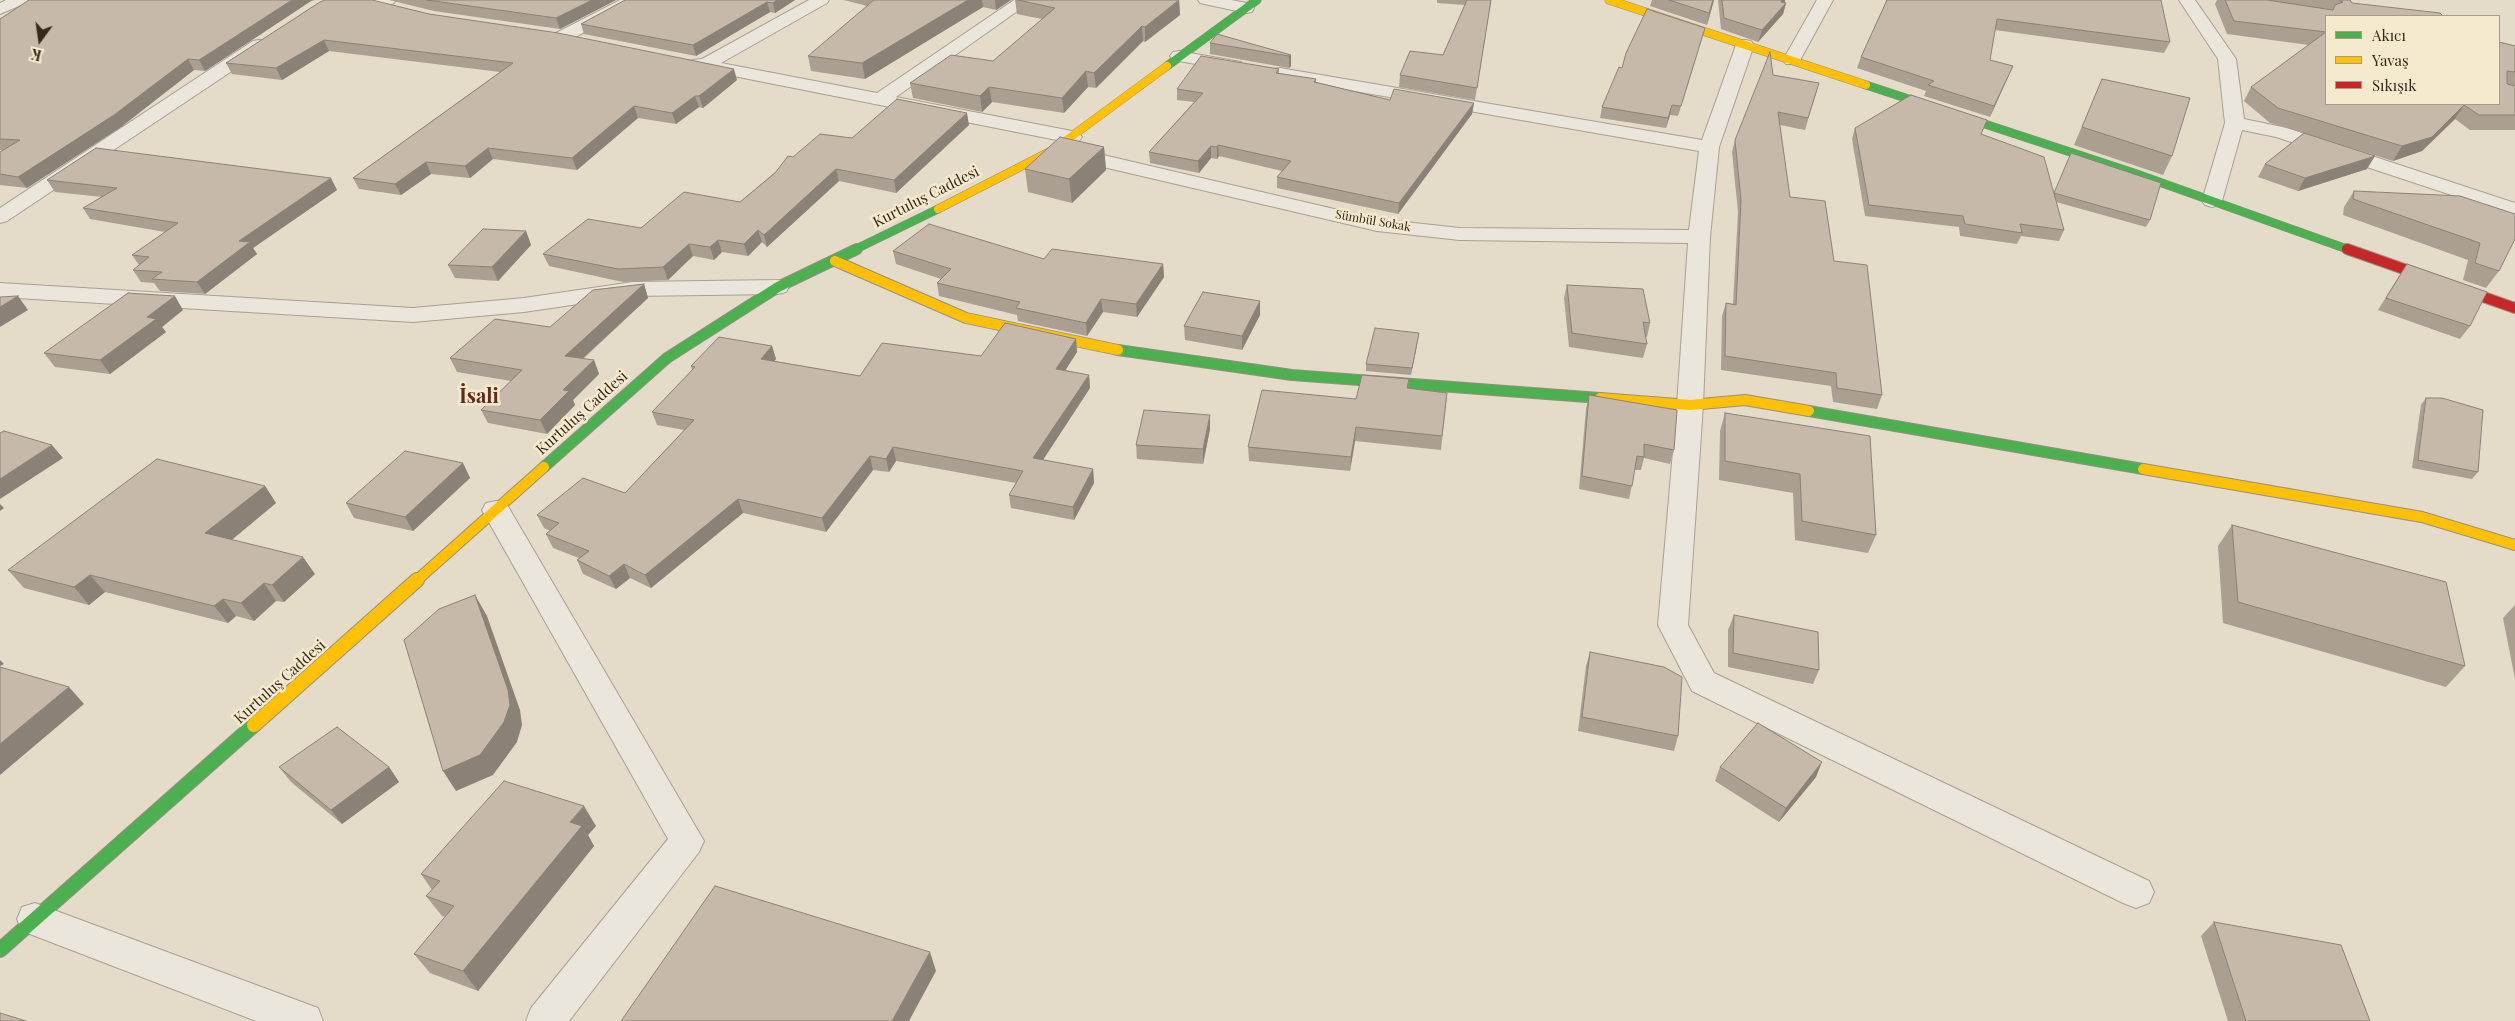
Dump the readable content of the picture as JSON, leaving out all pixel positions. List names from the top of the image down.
{
  "streets": {
    "street": ["Kurtuluş Caddesi", "Sümbül Sokak"]
  },
  "crossings": [
    ["Kurtuluş Caddesi", "Sümbül Sokak"]
  ],
  "districts": ["İsali"],
  "legend": ["Akıcı", "Yavaş", "Sıkışık"],
  "north": "bottom"
}
